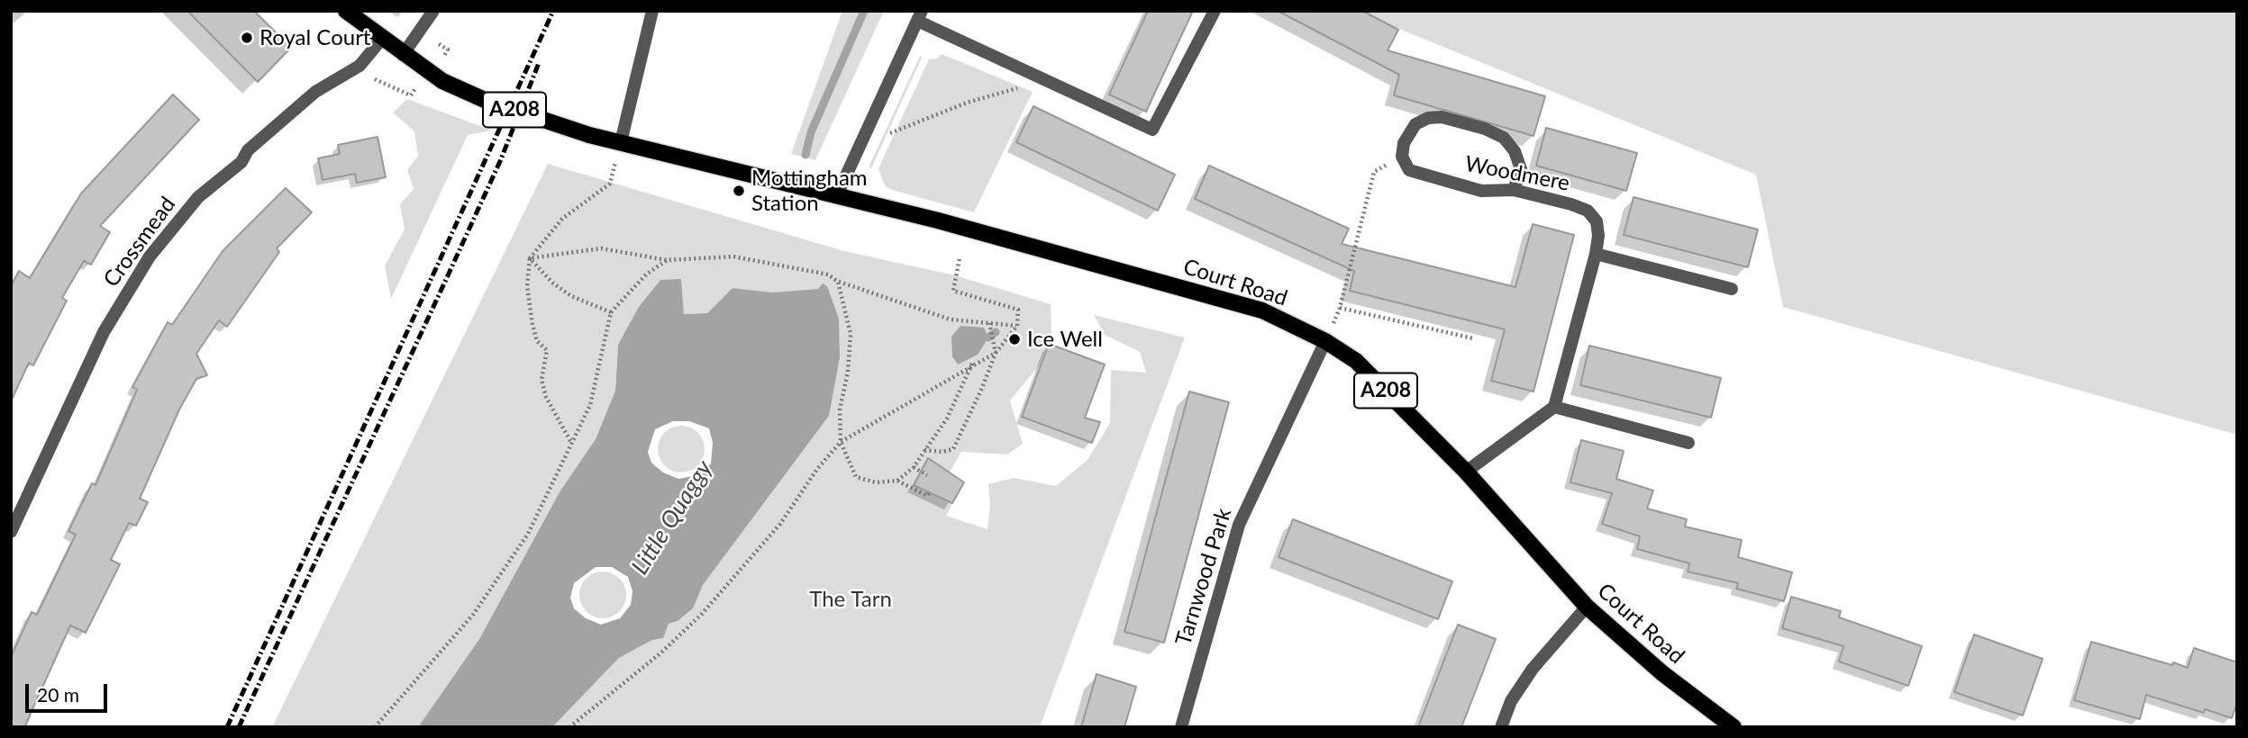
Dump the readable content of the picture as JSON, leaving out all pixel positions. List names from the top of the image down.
{
  "streets": {
    "main road": ["A208", "Court Road"],
    "street": ["Woodmere", "Crossmead", "Tarnwood Park"]
  },
  "crossings": [
    ["Crossmead", "Court Road"],
    ["Court Road", "Tarnwood Park"]
  ],
  "water": ["Little Quaggy"],
  "parks": ["The Tarn"],
  "places": ["Royal Court", "Mottingham Station", "Ice Well"],
  "scale_bar": "20 m"
}
